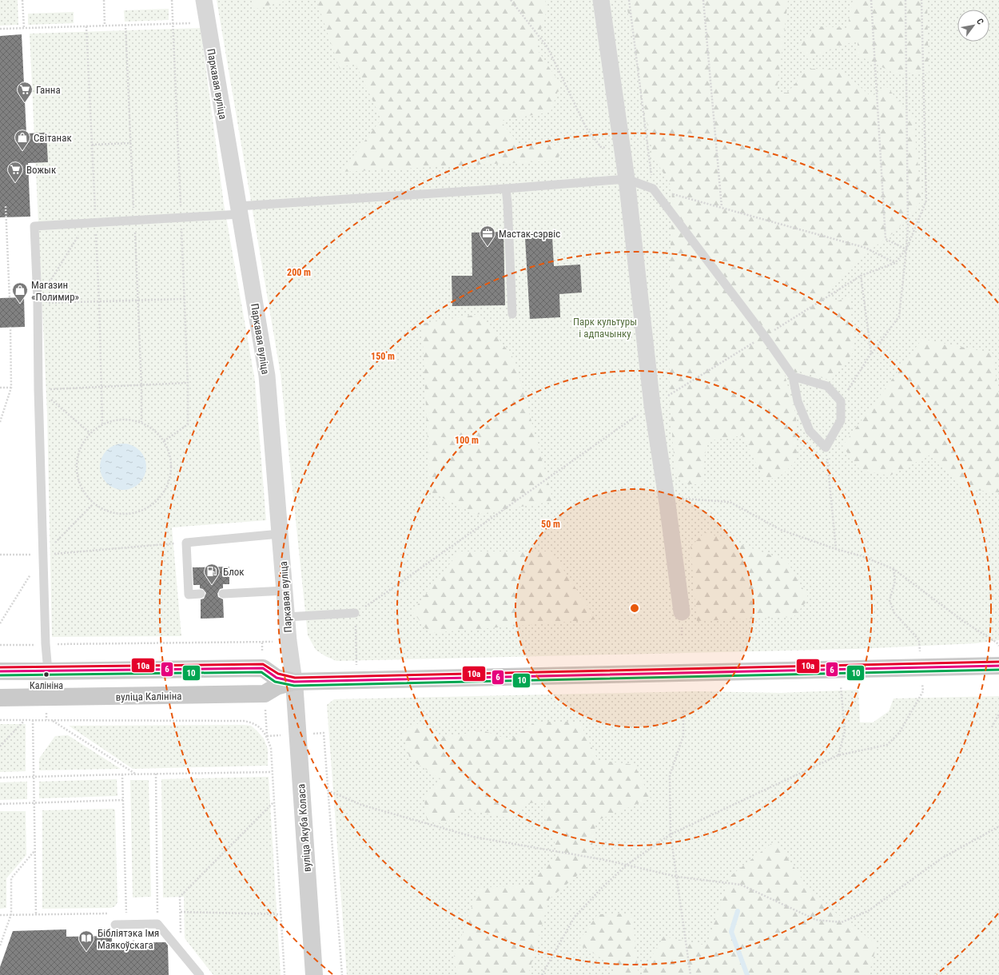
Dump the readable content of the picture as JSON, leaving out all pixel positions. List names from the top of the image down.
{
  "streets": {
    "main road": ["вуліца Калініна"],
    "street": ["Паркавая вуліца", "вуліца Якуба Коласа"]
  },
  "crossings": [
    ["Паркавая вуліца", "вуліца Калініна"],
    ["Паркавая вуліца", "вуліца Якуба Коласа"],
    ["вуліца Калініна", "вуліца Якуба Коласа"]
  ],
  "parks": ["Парк культуры і адпачынку"],
  "places": {
    "supermarket": ["Ганна", "Вожык"],
    "shop": ["Світанак", "Магазин «Полимир»"],
    "office": ["Мастак-сэрвіс"],
    "fuel station": ["Блок"],
    "other": ["Калініна"],
    "library": ["Бібліятэка Імя Маякоўскага"]
  },
  "lines": ["transit line 10а", "transit line 6", "transit line 10"],
  "north": "top right",
  "rings": [
    "200 m",
    "150 m",
    "100 m",
    "50 m"
  ]
}
